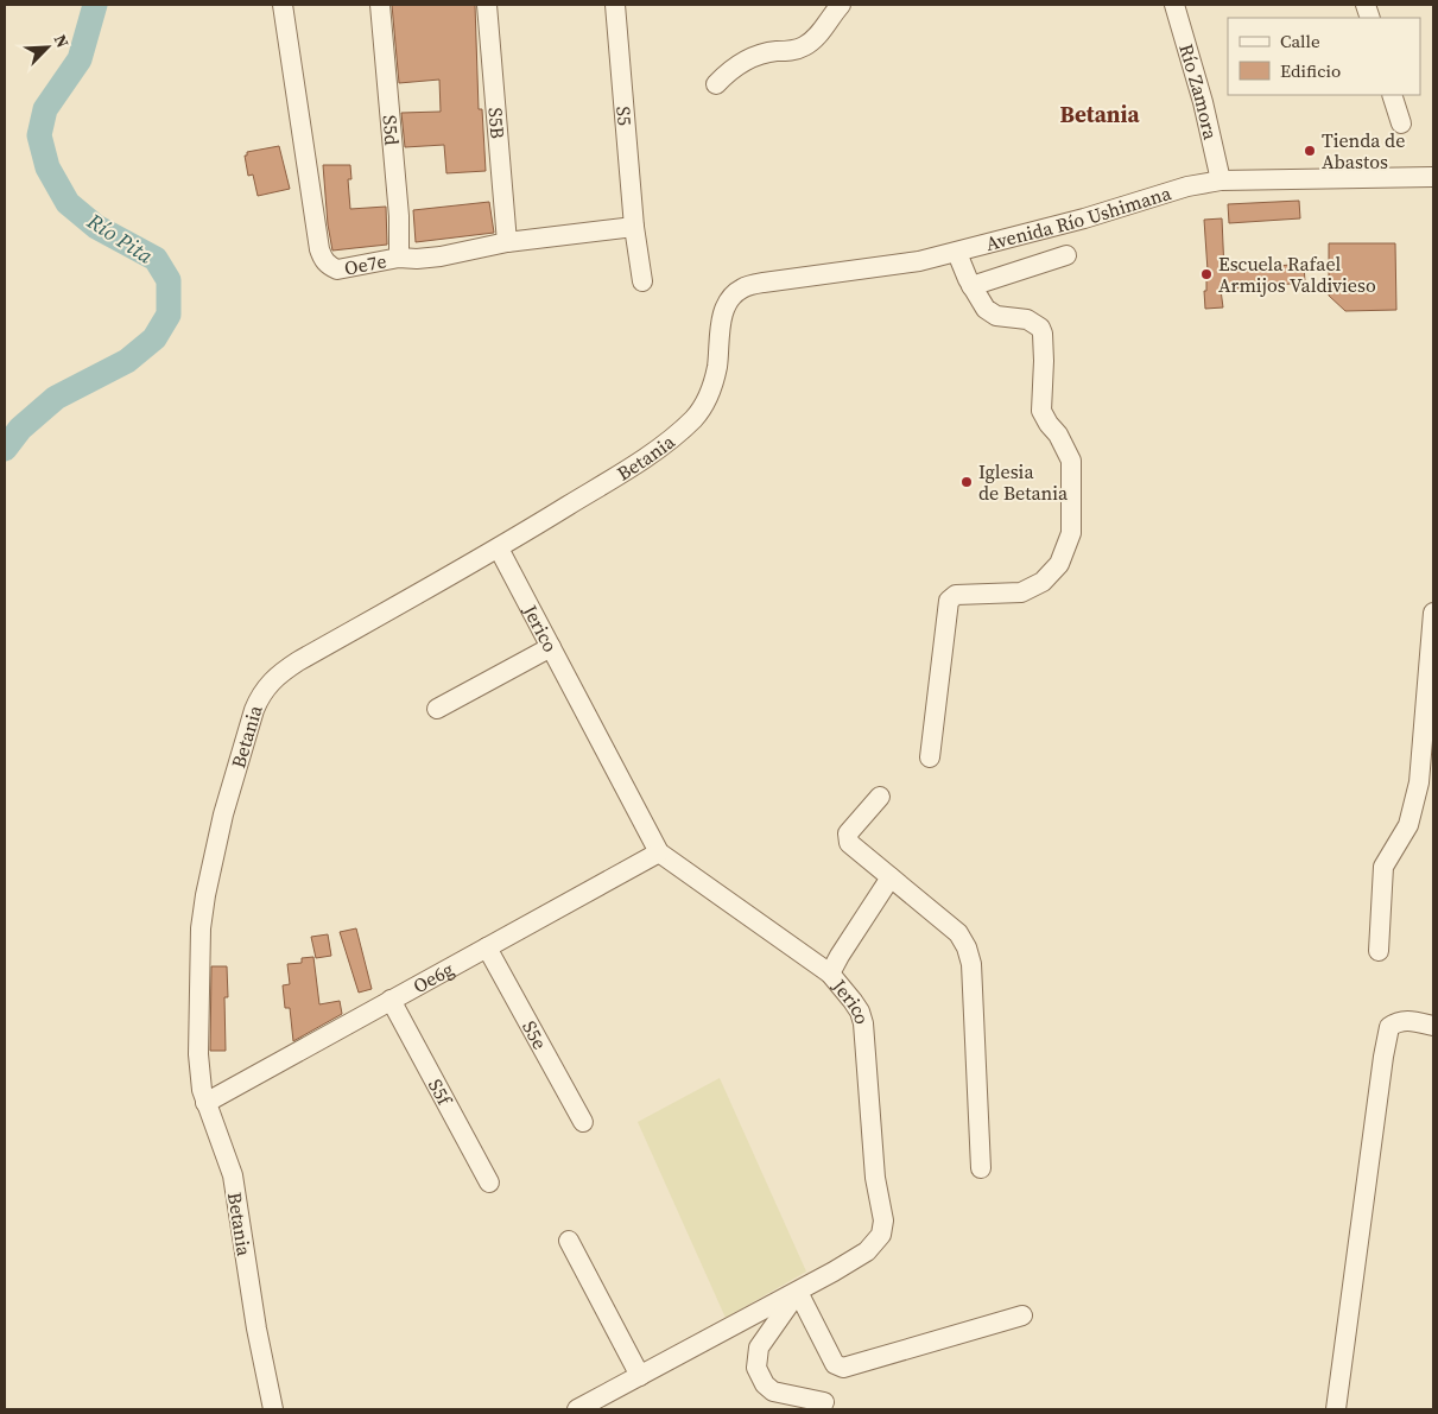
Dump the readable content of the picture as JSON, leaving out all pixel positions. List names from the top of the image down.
{
  "streets": {
    "street": [
      "Río Zamora",
      "S5",
      "S5B",
      "S5d",
      "Avenida Río Ushimana",
      "Oe7e",
      "Betania",
      "Jerico",
      "Oe6g",
      "S5e",
      "S5f"
    ]
  },
  "crossings": [
    ["Río Zamora", "Avenida Río Ushimana"],
    ["S5", "Oe7e"],
    ["S5B", "Oe7e"],
    ["S5d", "Oe7e"],
    ["Avenida Río Ushimana", "Betania"],
    ["Betania", "Jerico"],
    ["Betania", "Oe6g"],
    ["Jerico", "Oe6g"],
    ["Oe6g", "S5e"],
    ["Oe6g", "S5f"]
  ],
  "districts": ["Betania"],
  "water": ["Río Pita"],
  "places": ["Tienda de Abastos", "Escuela Rafael Armijos Valdivieso", "Iglesia de Betania"],
  "legend": ["Calle", "Edificio"],
  "north": "top right"
}
